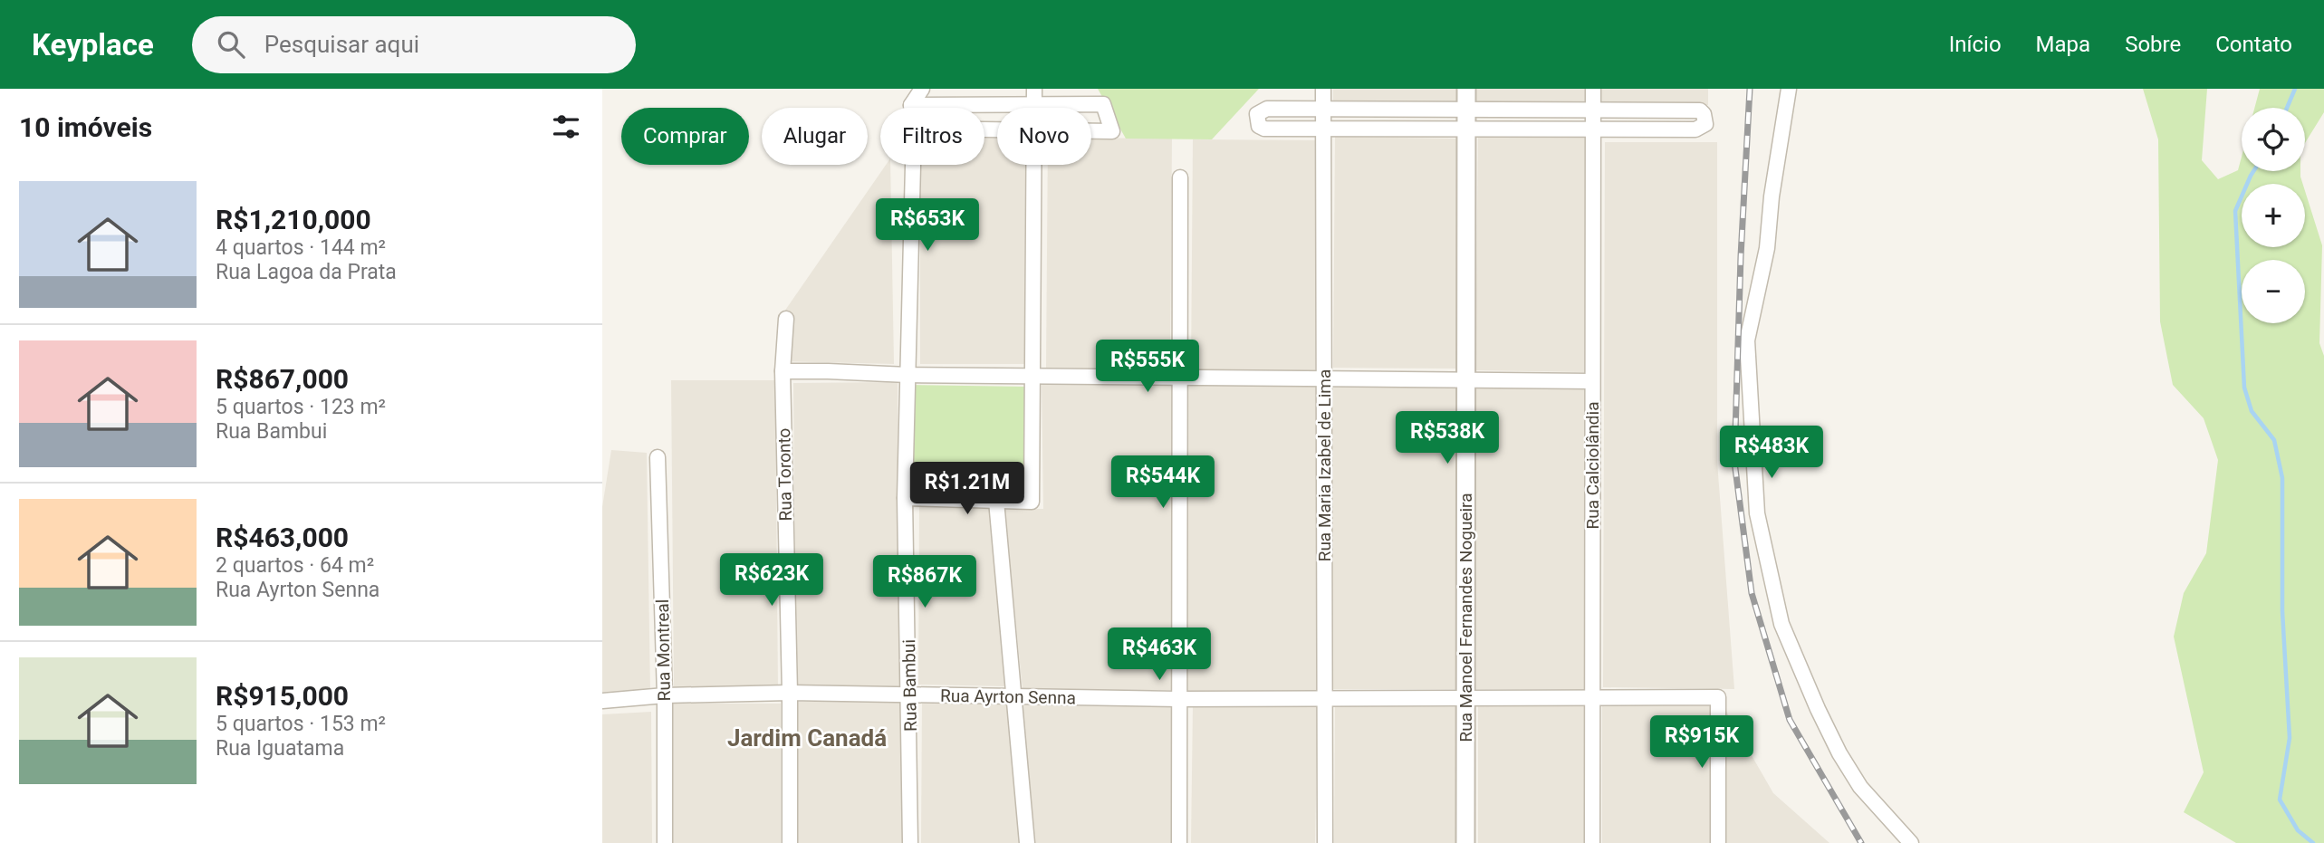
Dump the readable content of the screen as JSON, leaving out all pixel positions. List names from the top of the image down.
{
  "streets": {
    "street": [
      "Rua Maria Izabel de Lima",
      "Rua Calciolândia",
      "Rua Toronto",
      "Rua Manoel Fernandes Nogueira",
      "Rua Montreal",
      "Rua Bambui",
      "Rua Ayrton Senna"
    ]
  },
  "crossings": [
    ["Rua Maria Izabel de Lima", "Rua Ayrton Senna"],
    ["Rua Calciolândia", "Rua Ayrton Senna"],
    ["Rua Toronto", "Rua Ayrton Senna"],
    ["Rua Manoel Fernandes Nogueira", "Rua Ayrton Senna"],
    ["Rua Montreal", "Rua Ayrton Senna"],
    ["Rua Bambui", "Rua Ayrton Senna"]
  ],
  "districts": ["Jardim Canadá"],
  "page": {
    "header": "Keyplace",
    "search": "Pesquisar aqui",
    "nav": [
      "Início",
      "Mapa",
      "Sobre",
      "Contato"
    ],
    "heading": "10 imóveis",
    "map_buttons": ["+", "−"],
    "chip": [
      "Comprar",
      "Alugar",
      "Filtros",
      "Novo"
    ],
    "list": [
      {
        "name": "R$1,210,000",
        "note": "4 quartos · 144 m² · Rua Lagoa da Prata"
      },
      {
        "name": "R$867,000",
        "note": "5 quartos · 123 m² · Rua Bambui"
      },
      {
        "name": "R$463,000",
        "note": "2 quartos · 64 m² · Rua Ayrton Senna"
      },
      {
        "name": "R$915,000",
        "note": "5 quartos · 153 m² · Rua Iguatama"
      }
    ],
    "price": [
      "R$653K",
      "R$555K",
      "R$538K",
      "R$483K",
      "R$544K",
      "R$1.21M",
      "R$623K",
      "R$867K",
      "R$463K",
      "R$915K"
    ]
  }
}
